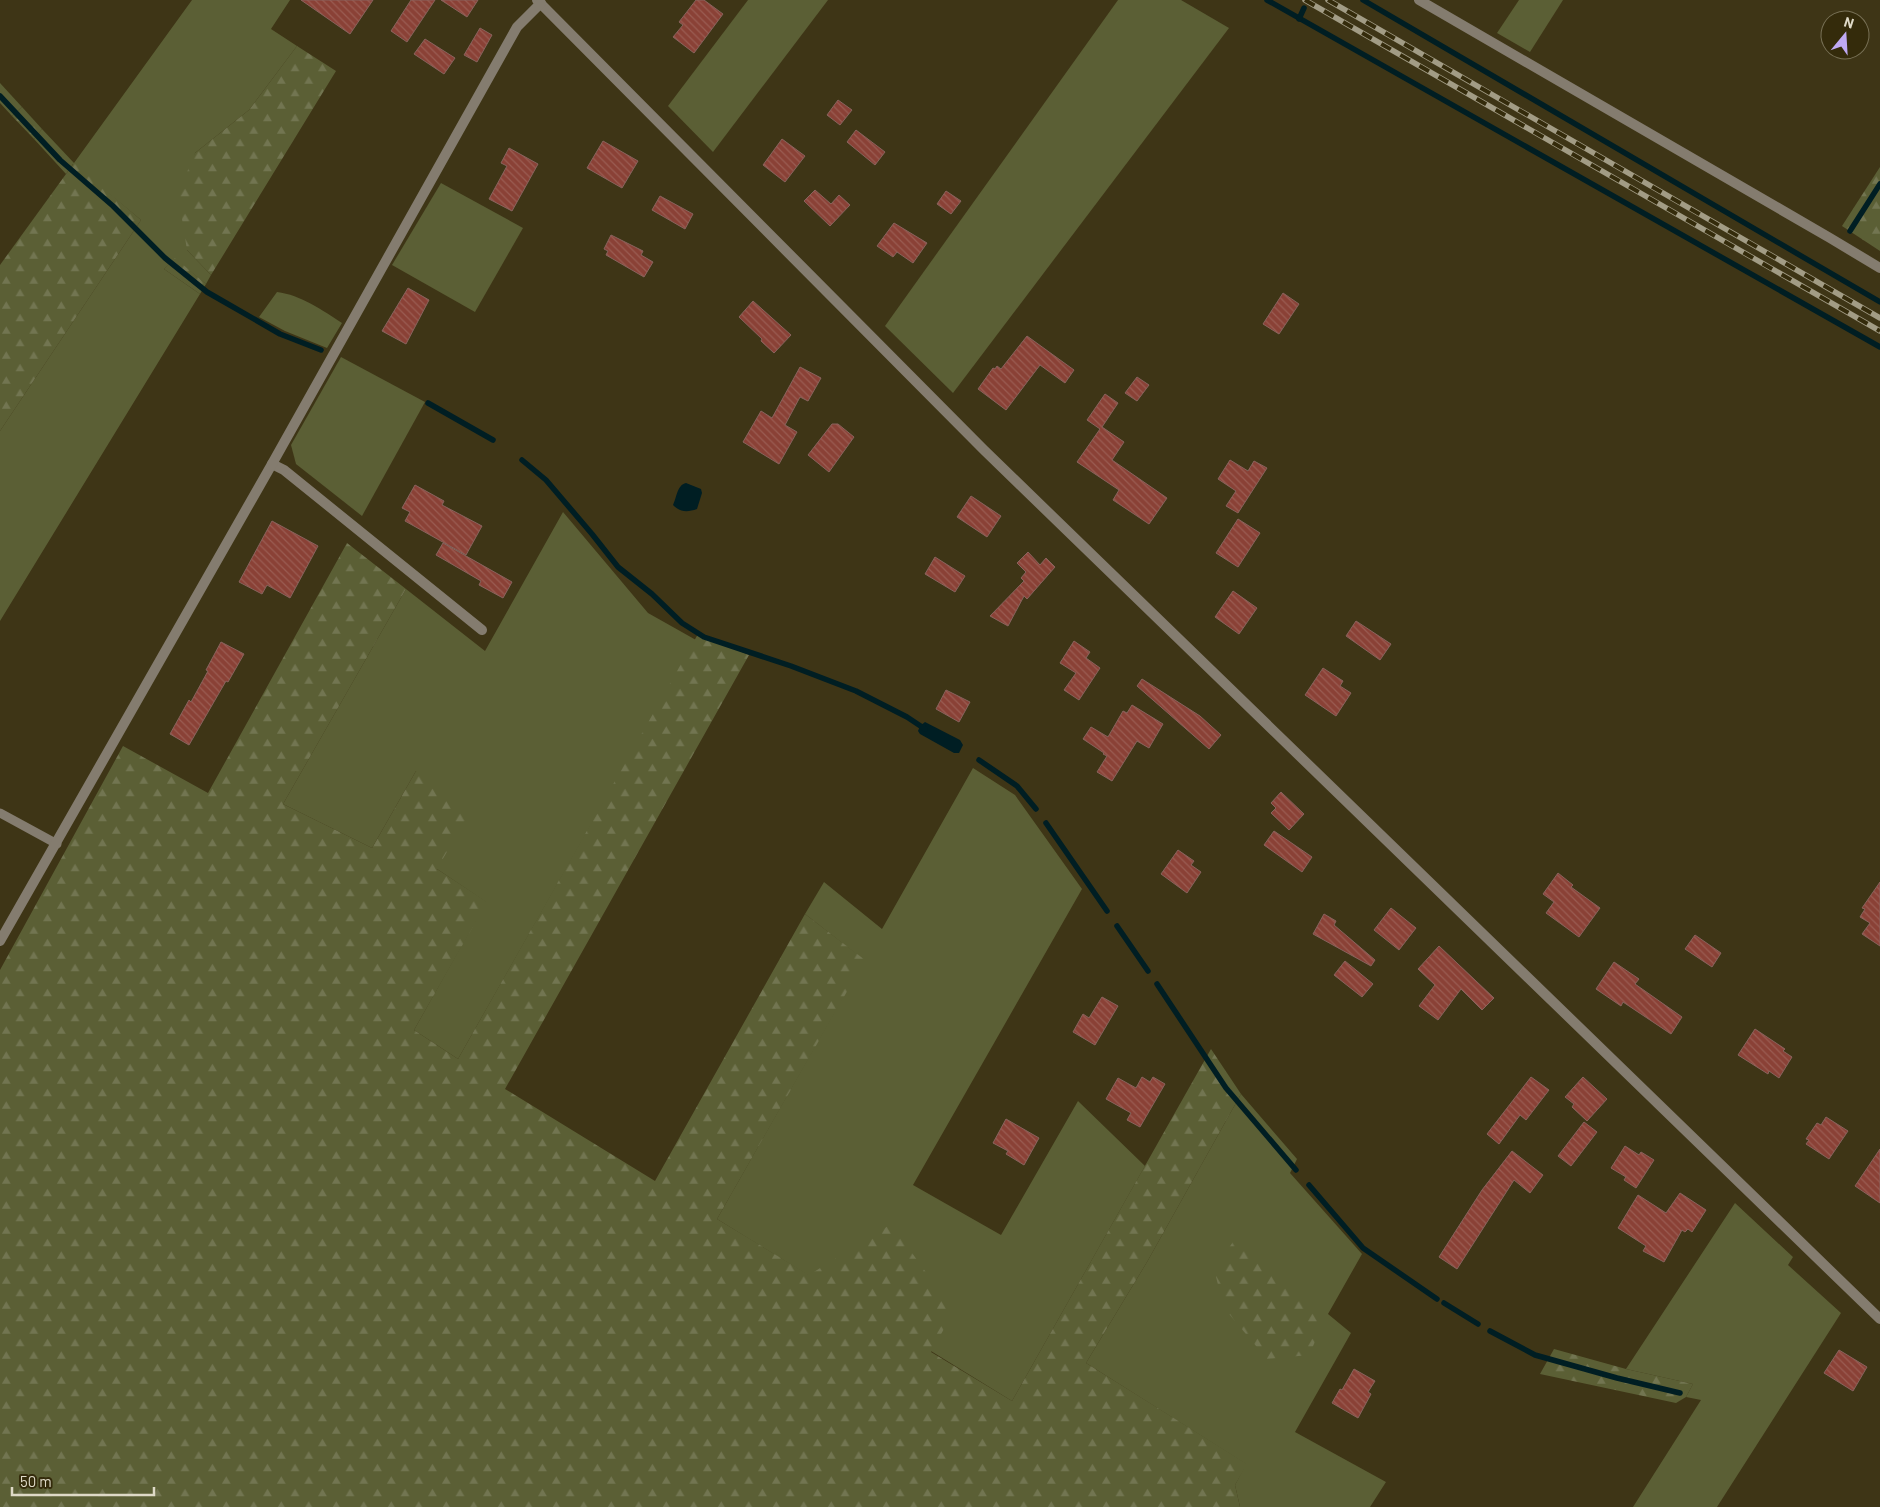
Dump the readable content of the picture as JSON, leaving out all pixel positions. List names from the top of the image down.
{
  "scale_bar": "50 m",
  "north": "top"
}
